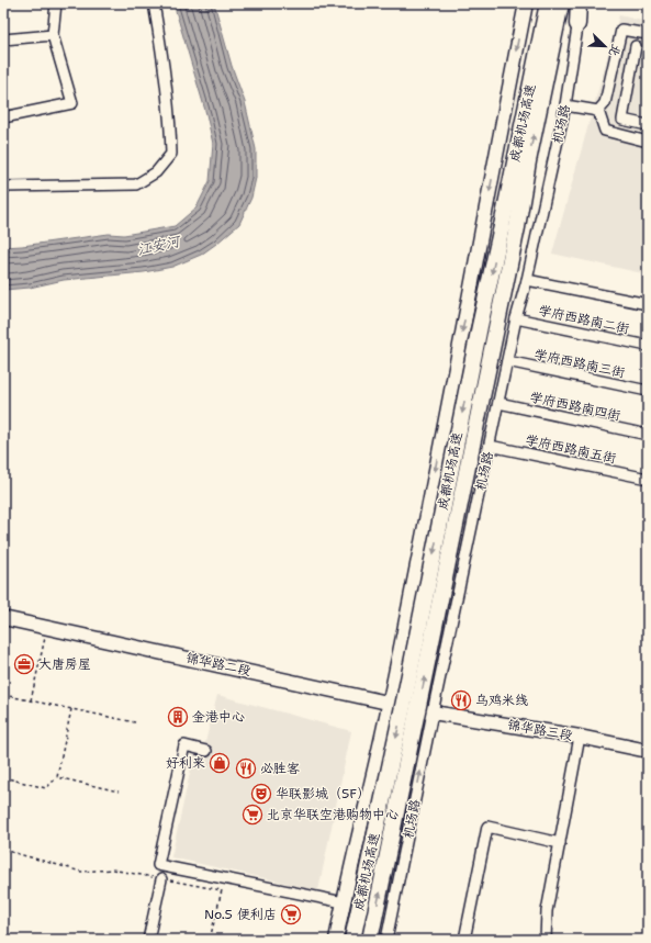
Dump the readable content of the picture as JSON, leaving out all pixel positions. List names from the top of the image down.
{
  "streets": {
    "highway": ["成都机场高速"],
    "main road": ["锦华路二段", "锦华路三段"],
    "street": [
      "机场路",
      "学府西路南二街",
      "学府西路南三街",
      "学府西路南四街",
      "学府西路南五街"
    ]
  },
  "crossings": [
    ["机场路", "学府西路南二街"],
    ["机场路", "学府西路南三街"],
    ["机场路", "学府西路南四街"],
    ["机场路", "学府西路南五街"],
    ["机场路", "锦华路二段"],
    ["机场路", "锦华路三段"],
    ["锦华路二段", "锦华路三段"]
  ],
  "water": ["江安河"],
  "places": {
    "office": ["大唐房屋"],
    "restaurant": ["乌鸡米线", "必胜客"],
    "building": ["金港中心"],
    "shop": ["好利来"],
    "theatre": ["华联影城（5F）"],
    "supermarket": ["北京华联空港购物中心", "No.5 便利店"]
  },
  "north": "bottom right"
}
